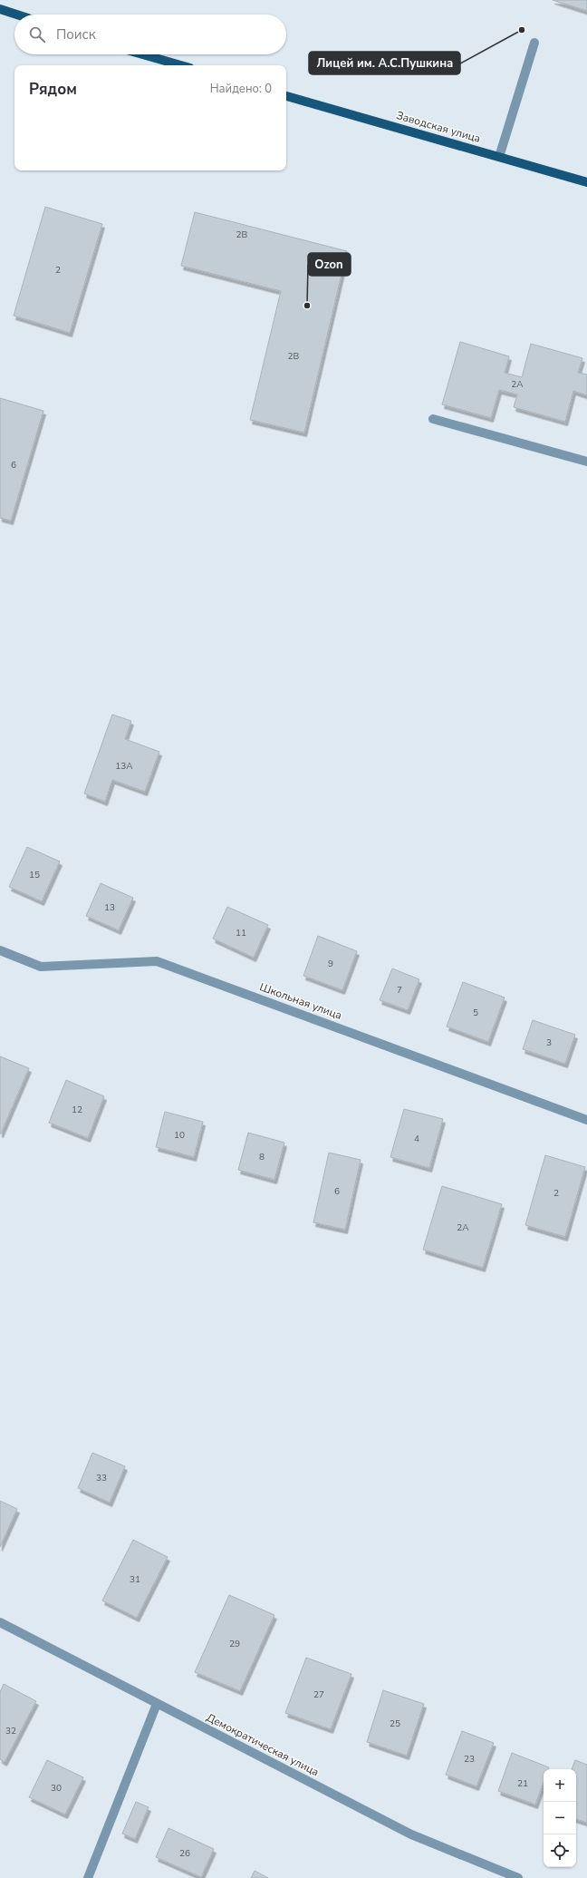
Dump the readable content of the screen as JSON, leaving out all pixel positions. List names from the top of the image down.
{
  "streets": {
    "main road": ["Заводская улица"],
    "street": ["Школьная улица", "Демократическая улица"]
  },
  "places": ["Лицей им. А.С.Пушкина", "Ozon"],
  "house_numbers": [
    "2В",
    "2",
    "2В",
    "2А",
    "6",
    "13А",
    "15",
    "13",
    "11",
    "9",
    "7",
    "5",
    "3",
    "12",
    "10",
    "4",
    "8",
    "6",
    "2",
    "2А",
    "33",
    "31",
    "29",
    "27",
    "25",
    "32",
    "23",
    "21",
    "30",
    "26"
  ],
  "page": {
    "search": "Поиск",
    "heading": ["Рядом", "Найдено: 0"],
    "map_buttons": ["+", "−"]
  }
}
